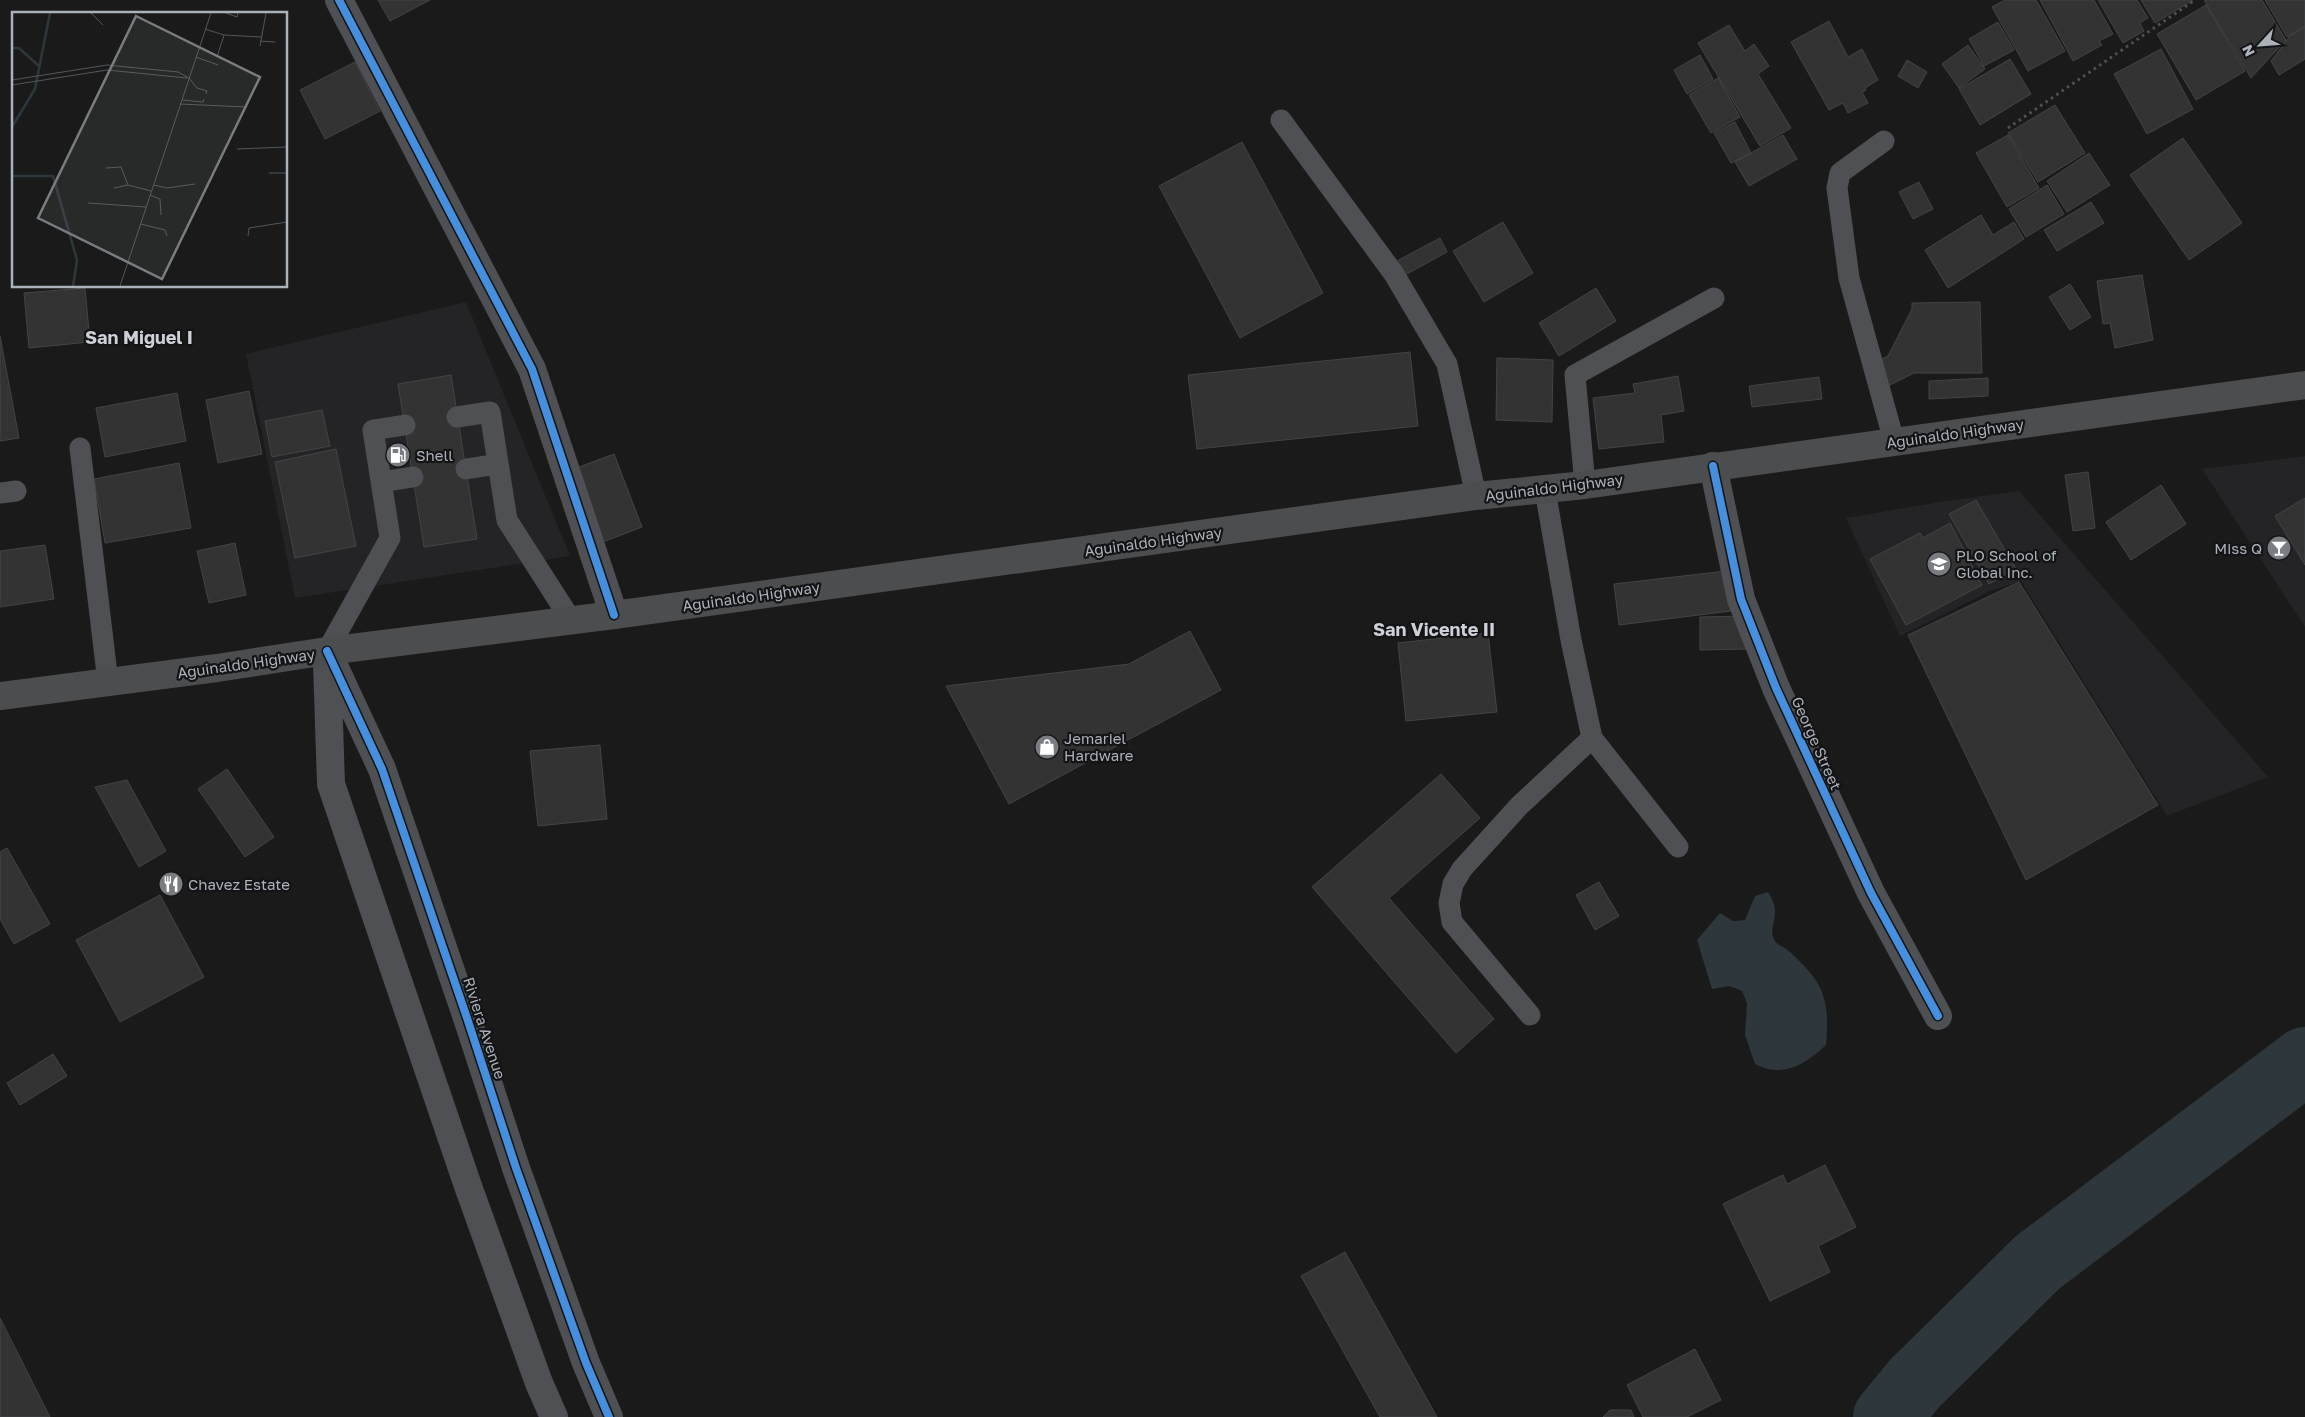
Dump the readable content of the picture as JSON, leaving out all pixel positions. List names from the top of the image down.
{
  "streets": {
    "main road": ["Aguinaldo Highway"],
    "street": ["George Street", "Riviera Avenue"]
  },
  "crossings": [
    ["Aguinaldo Highway", "George Street"],
    ["Aguinaldo Highway", "Riviera Avenue"]
  ],
  "districts": ["San Miguel I", "San Vicente II"],
  "places": {
    "fuel station": ["Shell"],
    "bar": ["Miss Q"],
    "school or university": ["PLO School of Global Inc."],
    "shop": ["Jemariel Hardware"],
    "restaurant": ["Chavez Estate"]
  },
  "north": "bottom left"
}
